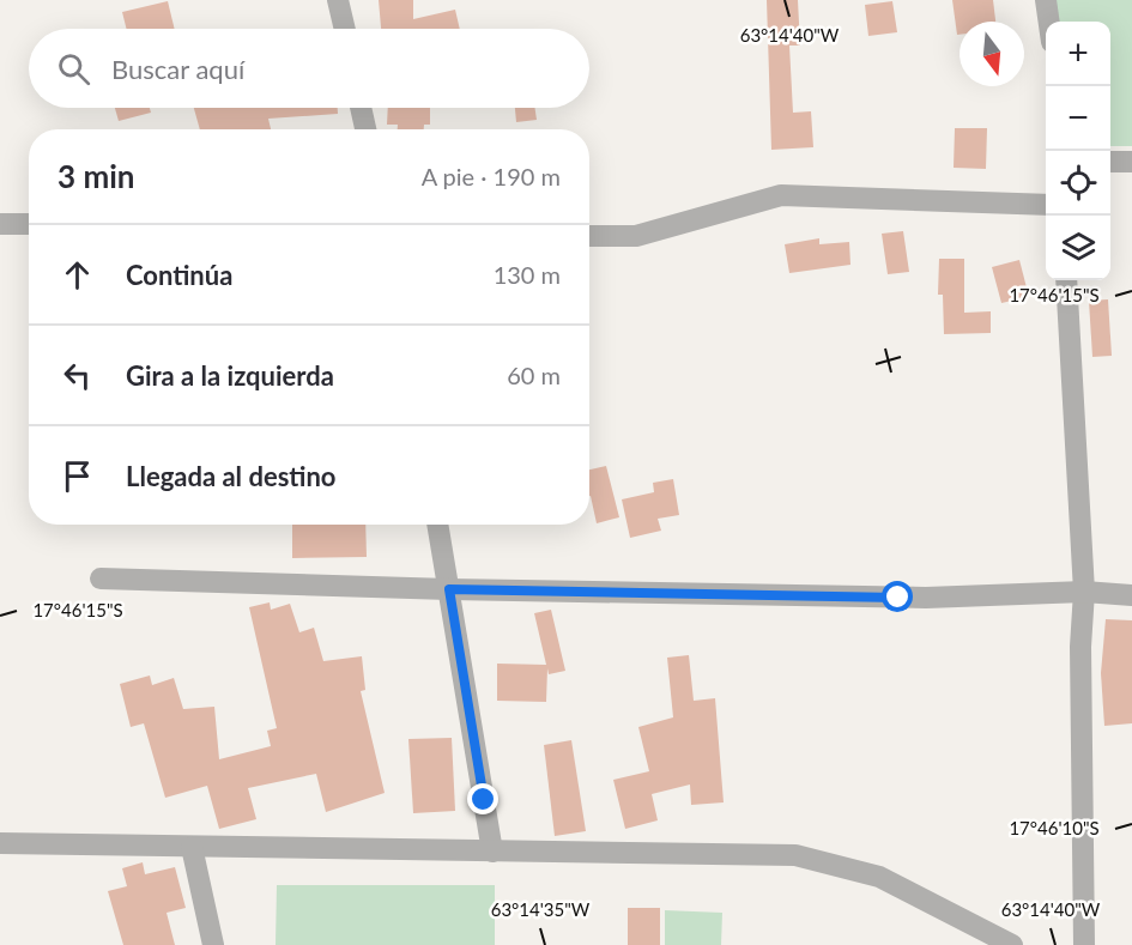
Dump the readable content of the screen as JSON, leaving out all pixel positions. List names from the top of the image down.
{
  "north": "bottom",
  "page": {
    "map_buttons": ["+", "−"],
    "search": "Buscar aquí",
    "heading": ["3 min", "A pie · 190 m"],
    "list": [
      ["Continúa", "130 m"],
      ["Gira a la izquierda", "60 m"],
      "Llegada al destino"
    ]
  },
  "coordinates": [
    "63°14'40\"W",
    "17°46'15\"S",
    "17°46'10\"S",
    "63°14'35\"W"
  ]
}
